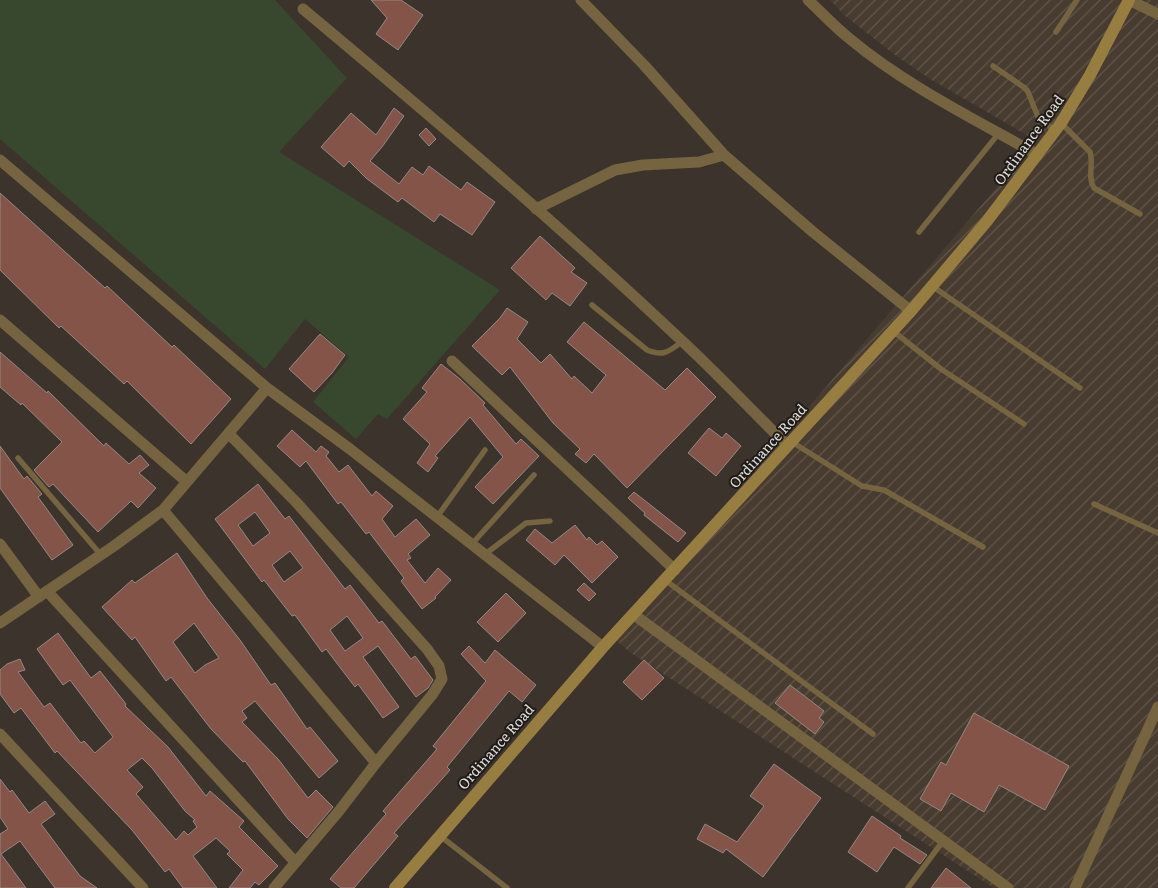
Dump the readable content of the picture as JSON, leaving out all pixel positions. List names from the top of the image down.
{
  "streets": {
    "street": ["Ordinance Road"]
  }
}
